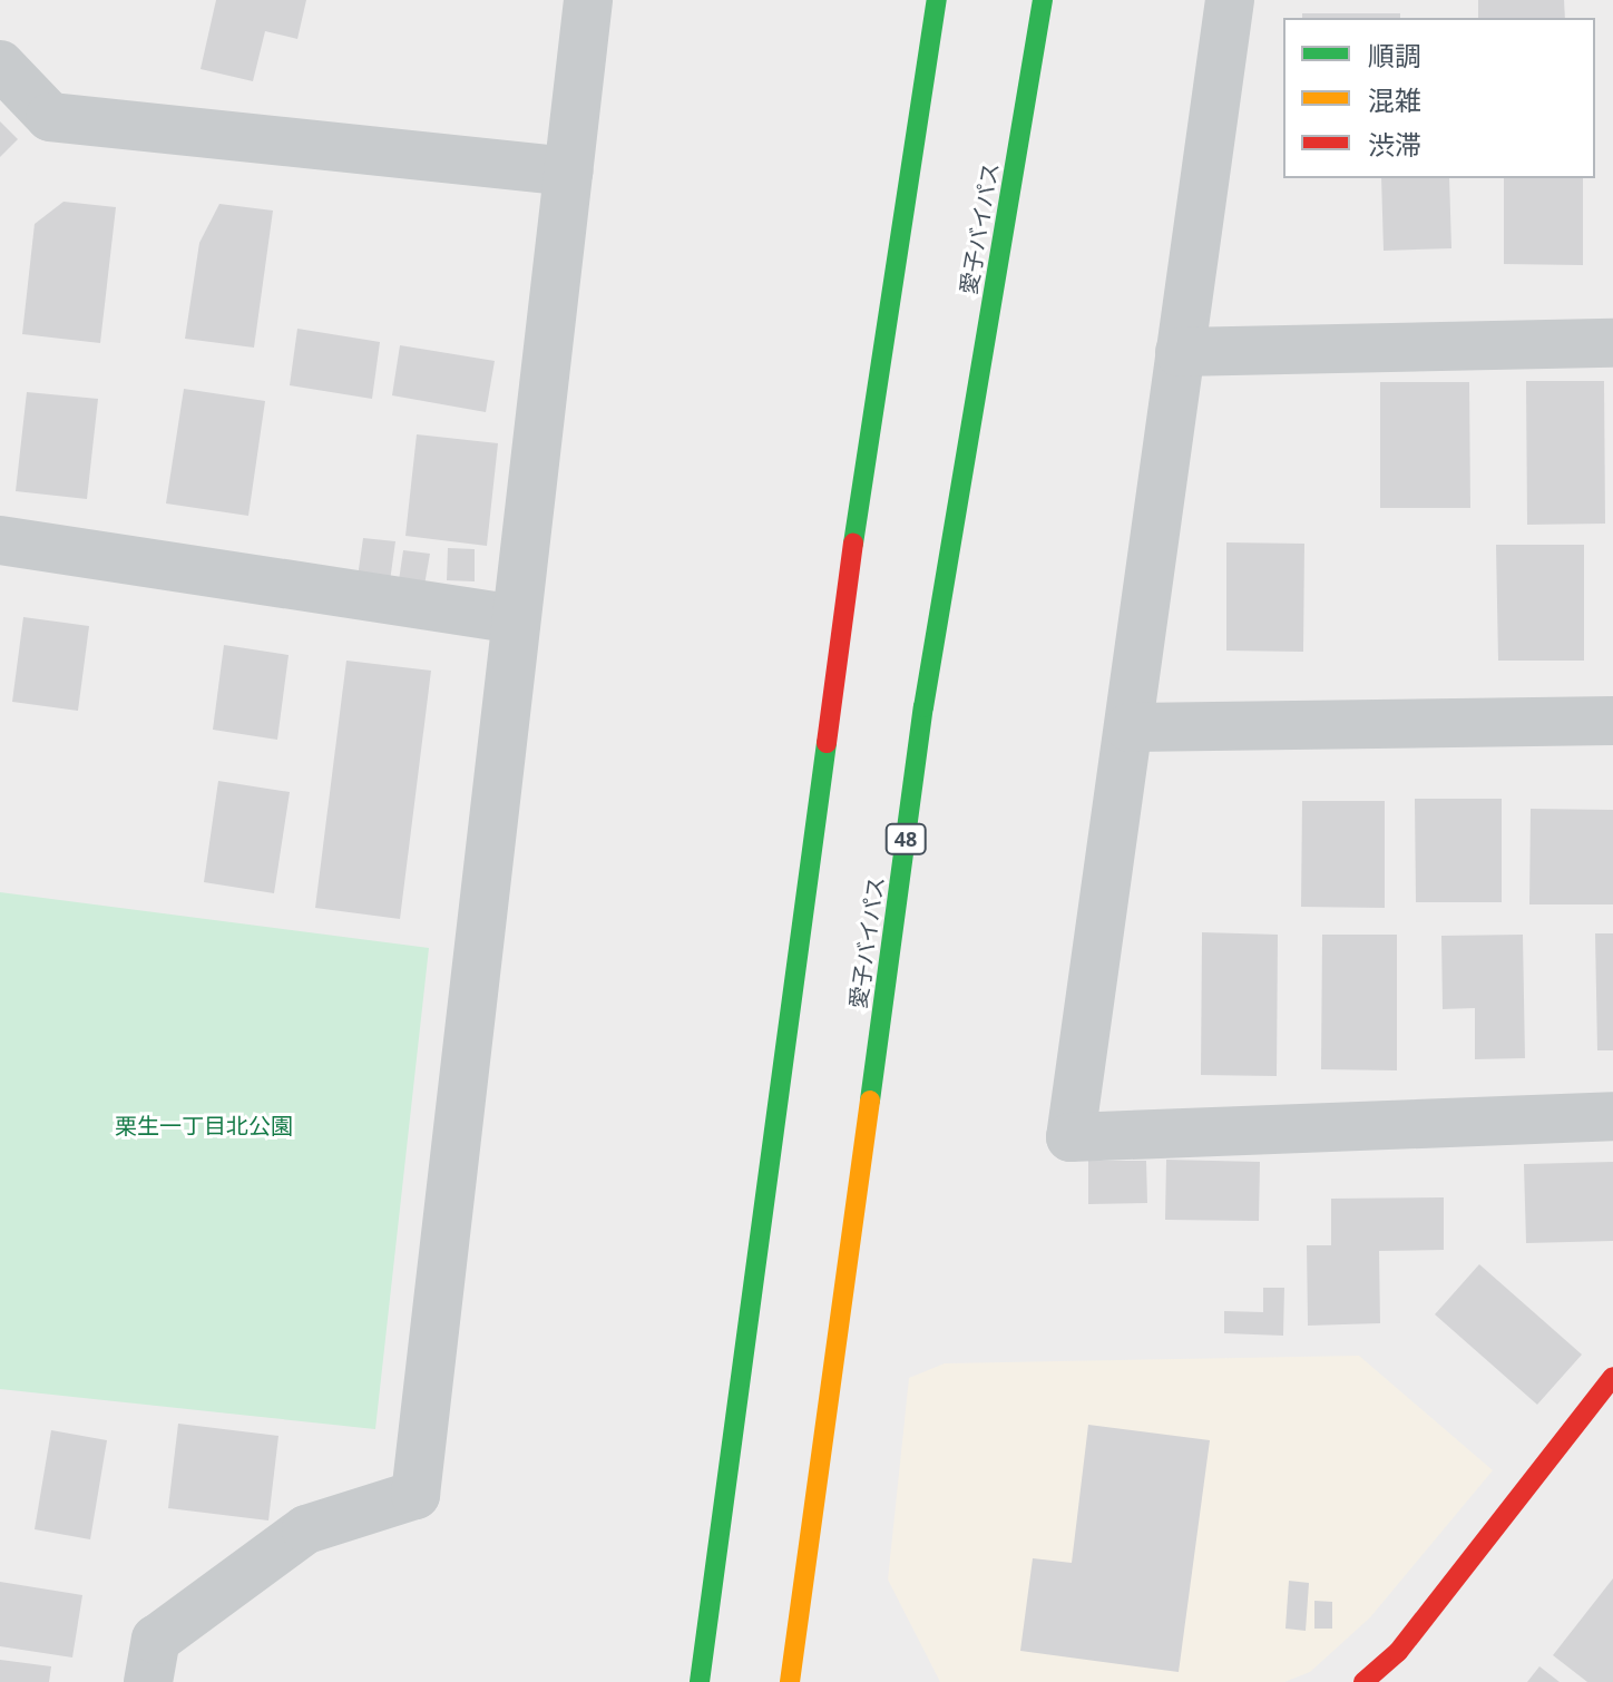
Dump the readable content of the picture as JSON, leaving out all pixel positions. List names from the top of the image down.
{
  "streets": {
    "main road": ["愛子バイパス", "48"]
  },
  "parks": ["栗生一丁目北公園"],
  "legend": ["順調", "混雑", "渋滞"]
}
